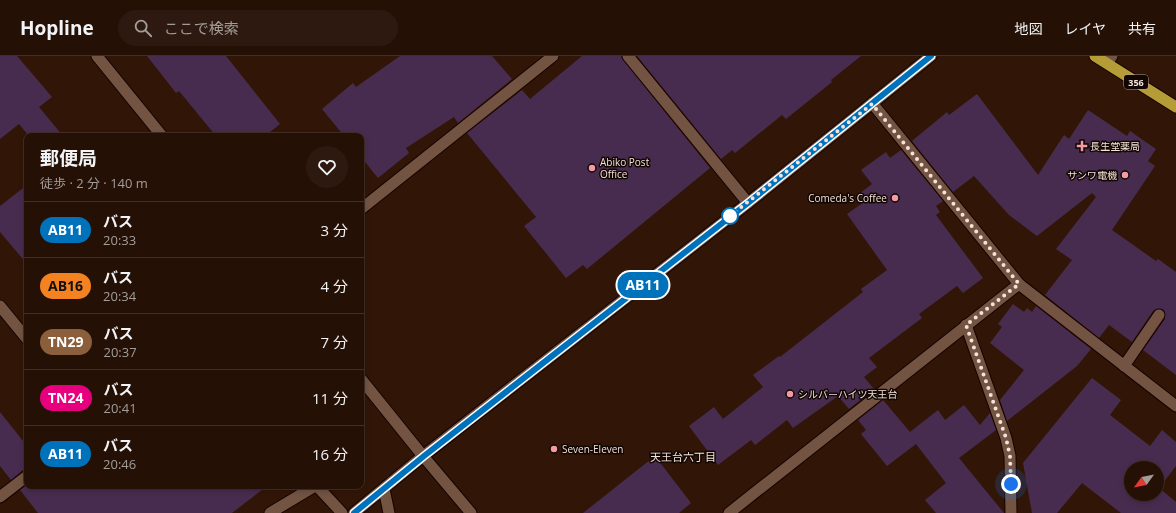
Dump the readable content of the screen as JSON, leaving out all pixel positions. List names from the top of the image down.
{
  "streets": {
    "highway": ["356"]
  },
  "districts": ["天王台六丁目"],
  "places": {
    "health": ["長生堂薬局"],
    "other": [
      "Abiko Post Office",
      "サンワ電機",
      "Comeda's Coffee",
      "シルバーハイツ天王台",
      "Seven-Eleven"
    ]
  },
  "lines": ["bus line AB11"],
  "north": "bottom left",
  "page": {
    "header": "Hopline",
    "search": "ここで検索",
    "nav": ["地図", "レイヤ", "共有"],
    "on_map": "AB11",
    "heading": ["郵便局", "徒歩 · 2 分 · 140 m"],
    "list": [
      {
        "mark": "AB11",
        "name": "バス",
        "note": "20:33",
        "value": "3 分"
      },
      {
        "mark": "AB16",
        "name": "バス",
        "note": "20:34",
        "value": "4 分"
      },
      {
        "mark": "TN29",
        "name": "バス",
        "note": "20:37",
        "value": "7 分"
      },
      {
        "mark": "TN24",
        "name": "バス",
        "note": "20:41",
        "value": "11 分"
      },
      {
        "mark": "AB11",
        "name": "バス",
        "note": "20:46",
        "value": "16 分"
      }
    ]
  }
}
